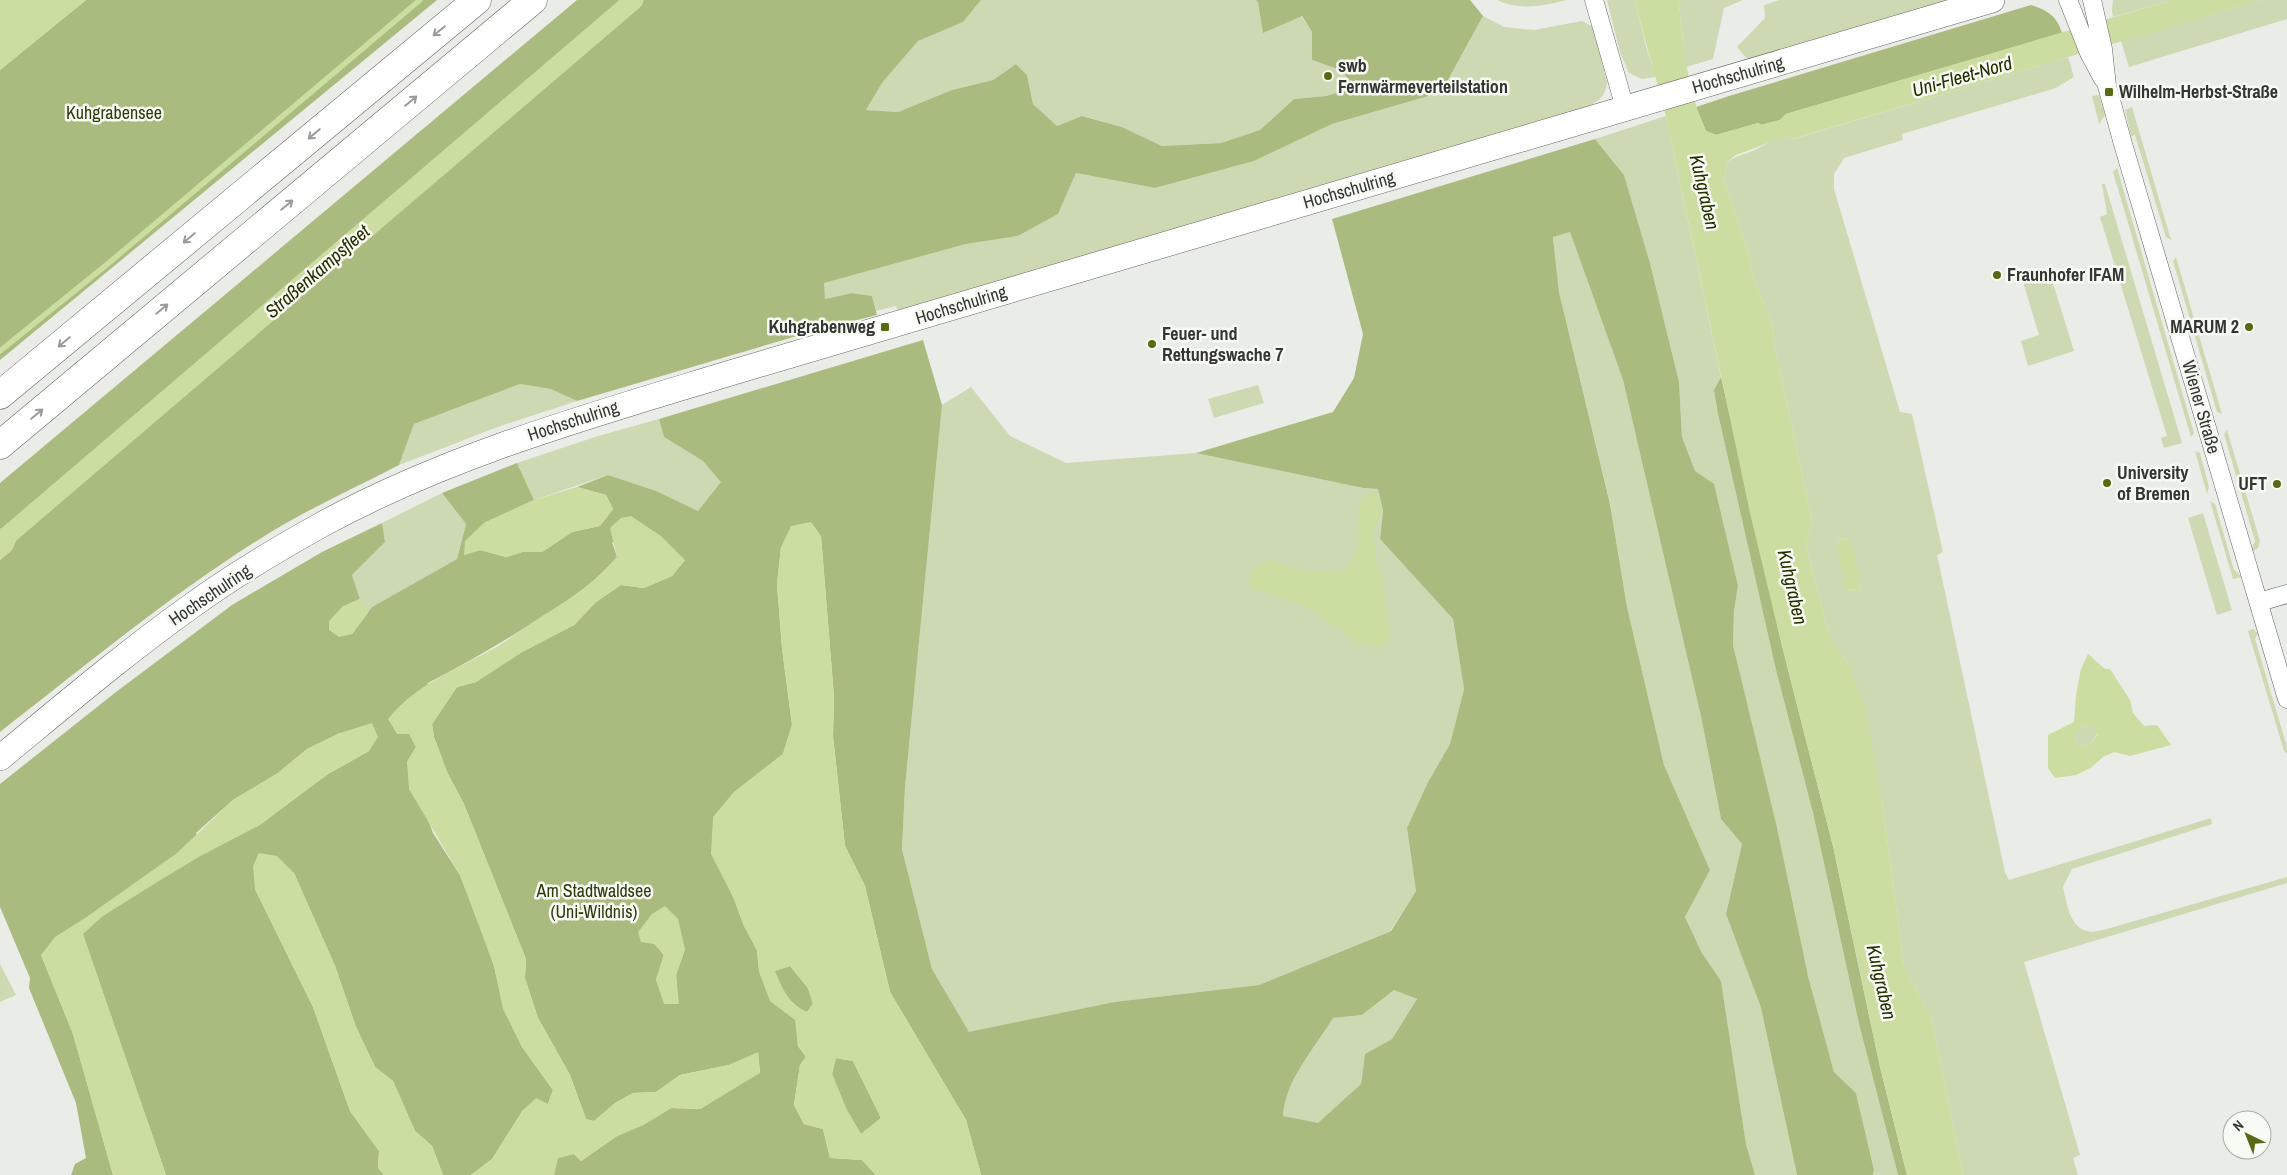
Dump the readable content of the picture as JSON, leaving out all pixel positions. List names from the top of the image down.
{
  "streets": {
    "street": ["Hochschulring", "Wiener Straße"]
  },
  "water": ["Uni-Fleet-Nord", "Kuhgraben", "Straßenkampsfleet"],
  "parks": ["Kuhgrabensee", "Am Stadtwaldsee (Uni-Wildnis)"],
  "places": {
    "other": [
      "swb Fernwärmeverteilstation",
      "Fraunhofer IFAM",
      "MARUM 2",
      "Feuer- und Rettungswache 7",
      "University of Bremen",
      "UFT"
    ],
    "transit": ["Wilhelm-Herbst-Straße", "Kuhgrabenweg"]
  },
  "north": "top left"
}
